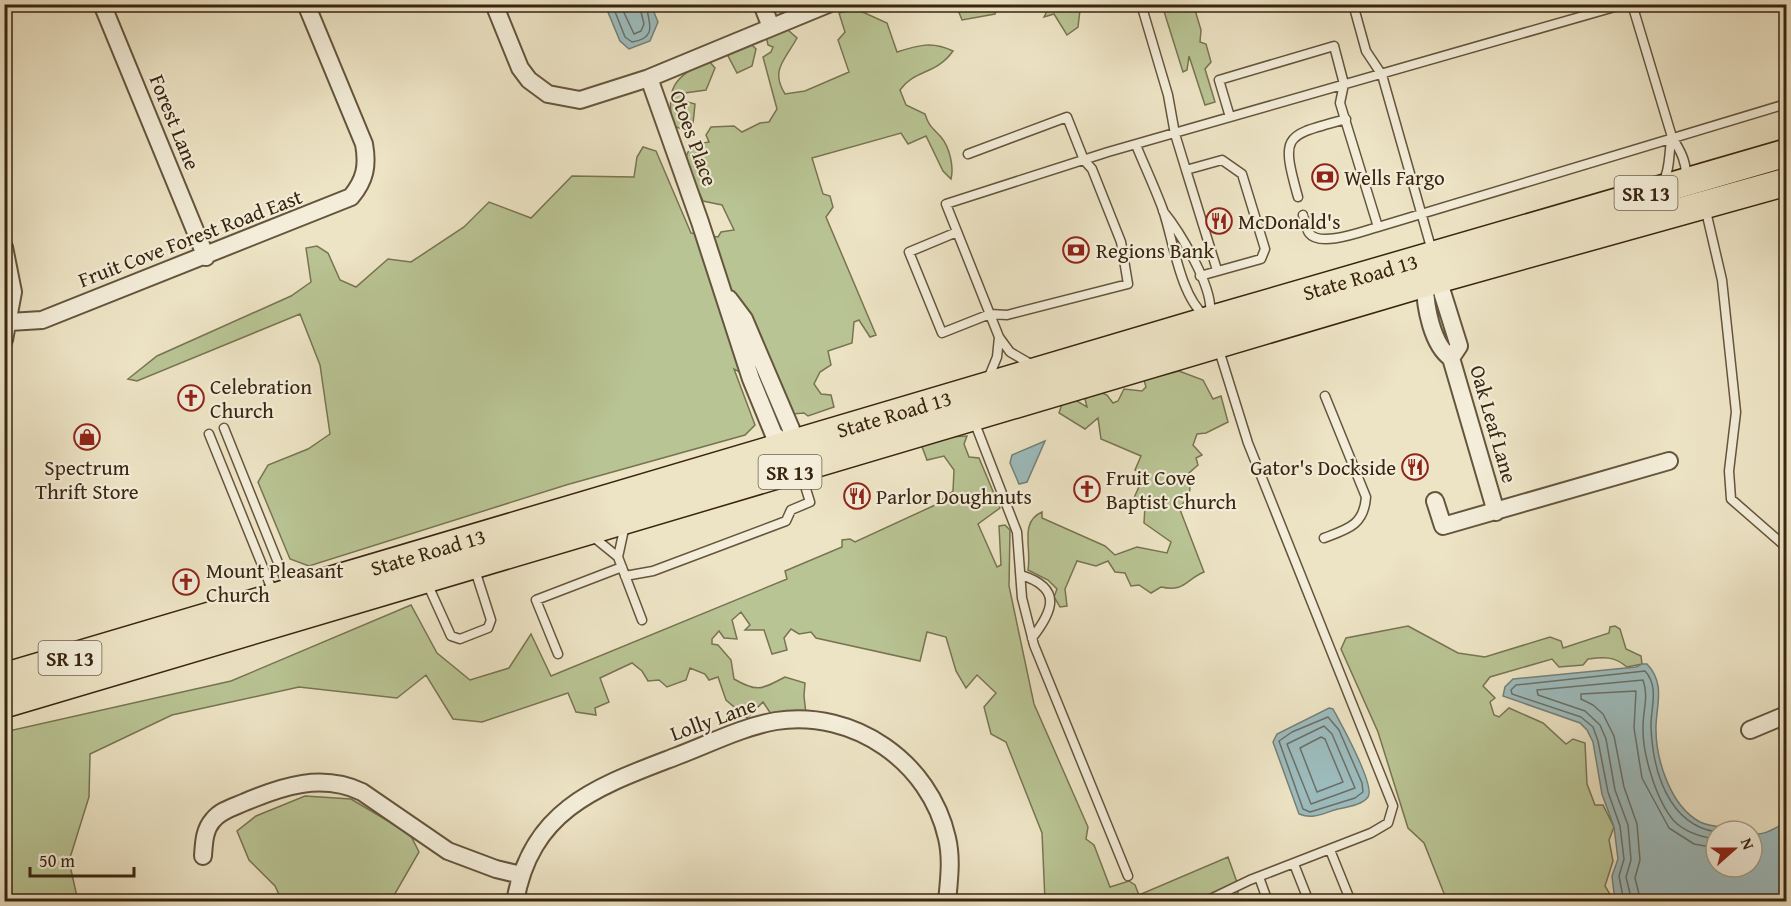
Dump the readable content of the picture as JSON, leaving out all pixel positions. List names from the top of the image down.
{
  "streets": {
    "main road": ["SR 13", "State Road 13"],
    "street": [
      "Forest Lane",
      "Otoes Place",
      "Fruit Cove Forest Road East",
      "Oak Leaf Lane",
      "Lolly Lane"
    ]
  },
  "crossings": [
    ["Forest Lane", "Fruit Cove Forest Road East"],
    ["Otoes Place", "State Road 13"],
    ["State Road 13", "Oak Leaf Lane"]
  ],
  "places": {
    "bank": ["Wells Fargo", "Regions Bank"],
    "restaurant": ["McDonald's", "Gator's Dockside", "Parlor Doughnuts"],
    "church": ["Celebration Church", "Fruit Cove Baptist Church", "Mount Pleasant Church"],
    "shop": ["Spectrum Thrift Store"]
  },
  "scale_bar": "50 m",
  "north": "right"
}
